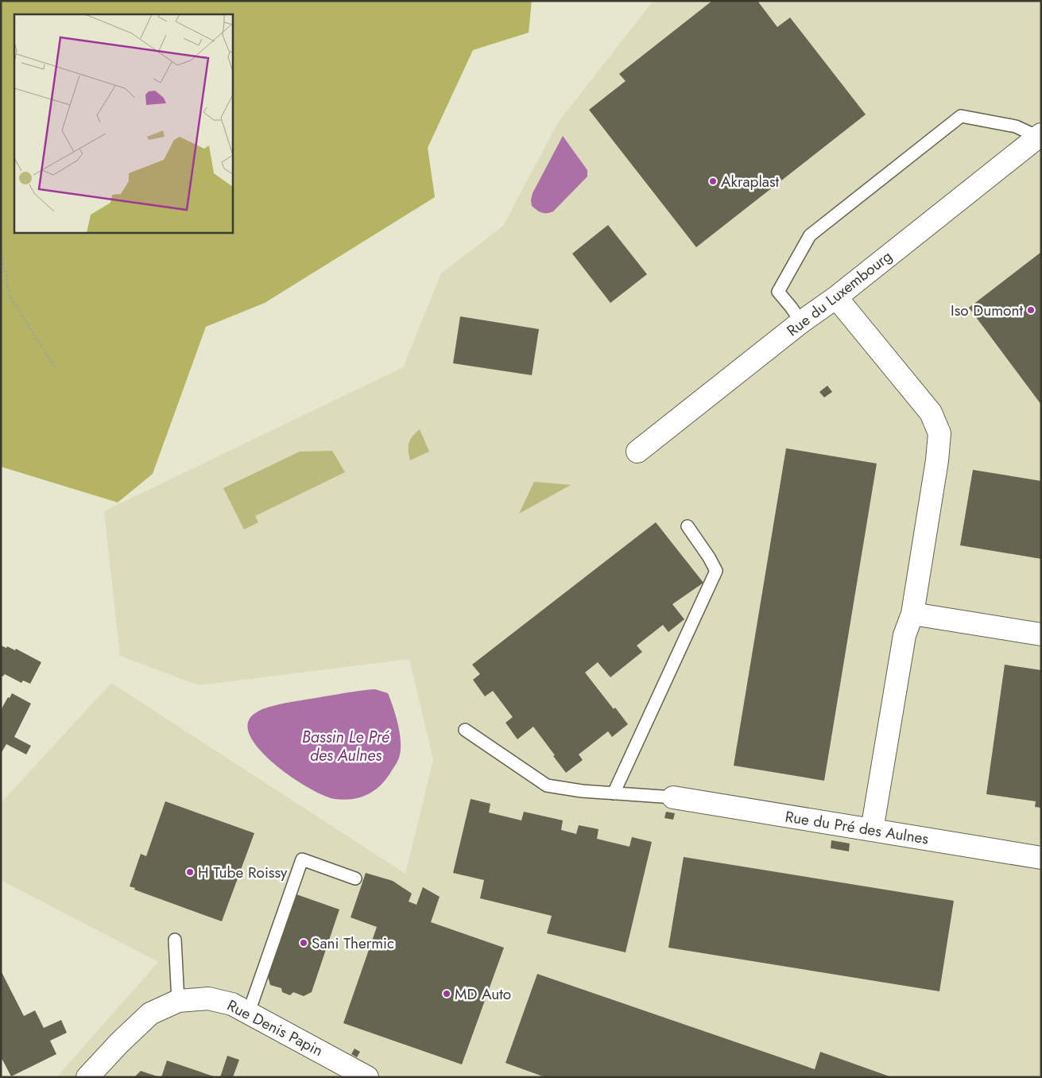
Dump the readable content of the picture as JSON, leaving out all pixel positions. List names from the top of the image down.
{
  "streets": {
    "street": ["Rue du Luxembourg", "Rue du Pré des Aulnes", "Rue Denis Papin"]
  },
  "water": ["Bassin Le Pré des Aulnes"],
  "places": [
    "Akraplast",
    "Iso Dumont",
    "H Tube Roissy",
    "Sani Thermic",
    "MD Auto"
  ]
}
